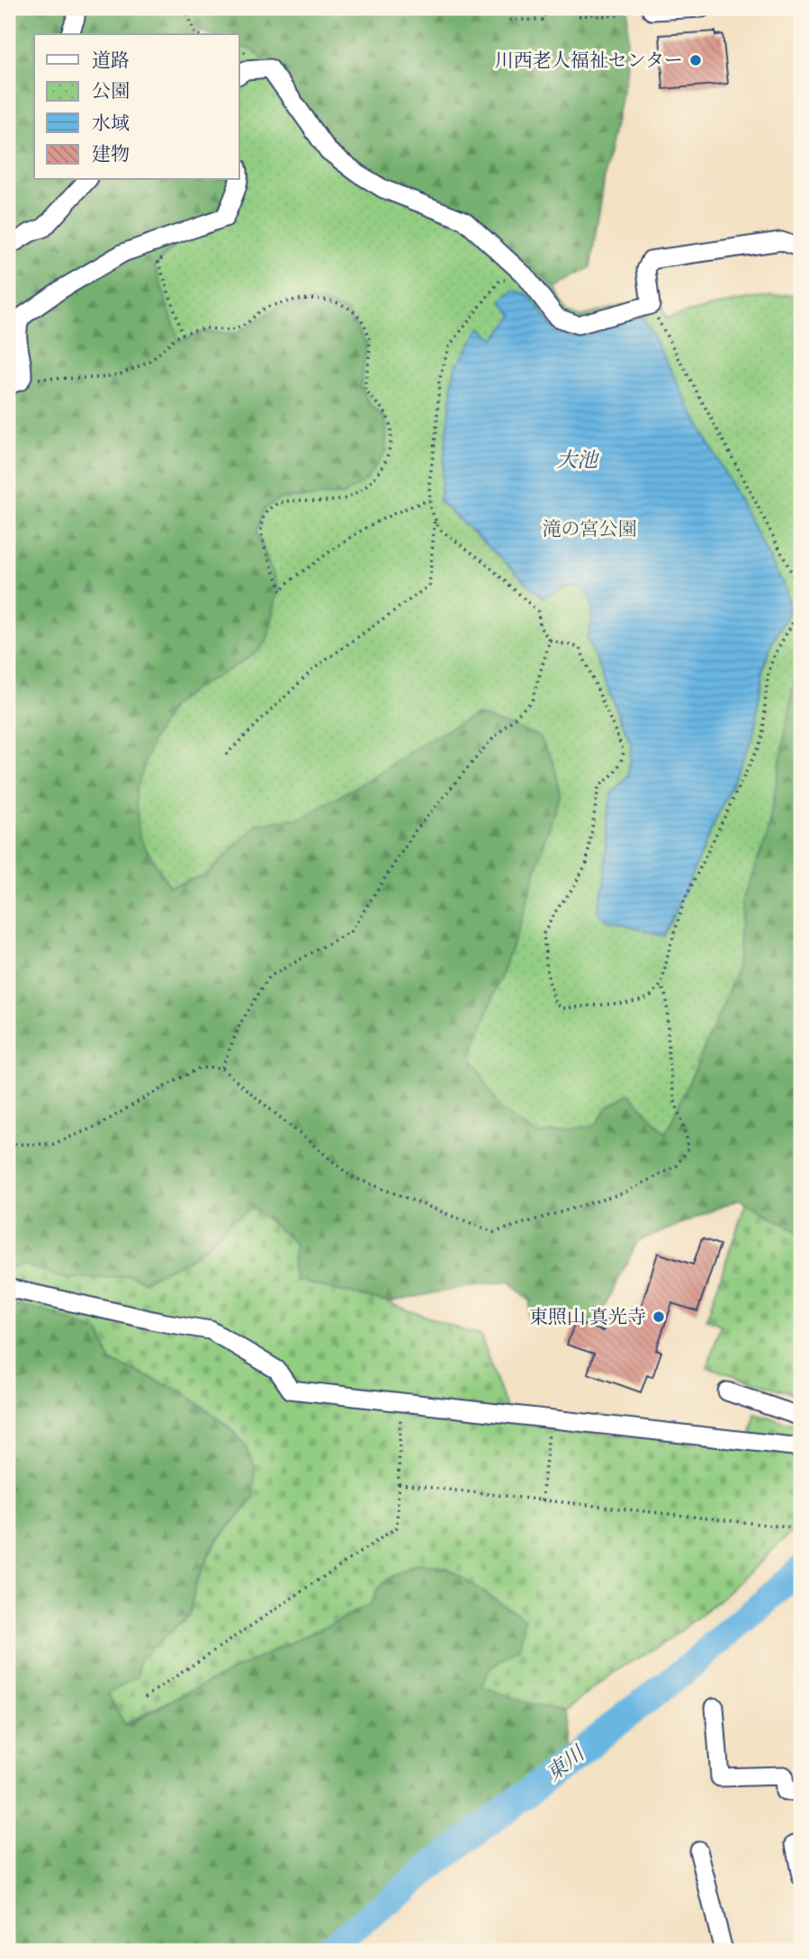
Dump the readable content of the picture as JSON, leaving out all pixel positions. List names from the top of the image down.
{
  "water": ["大池", "東川"],
  "parks": ["滝の宮公園"],
  "places": ["川西老人福祉センター", "東照山 真光寺"],
  "legend": [
    "道路",
    "公園",
    "水域",
    "建物"
  ]
}
